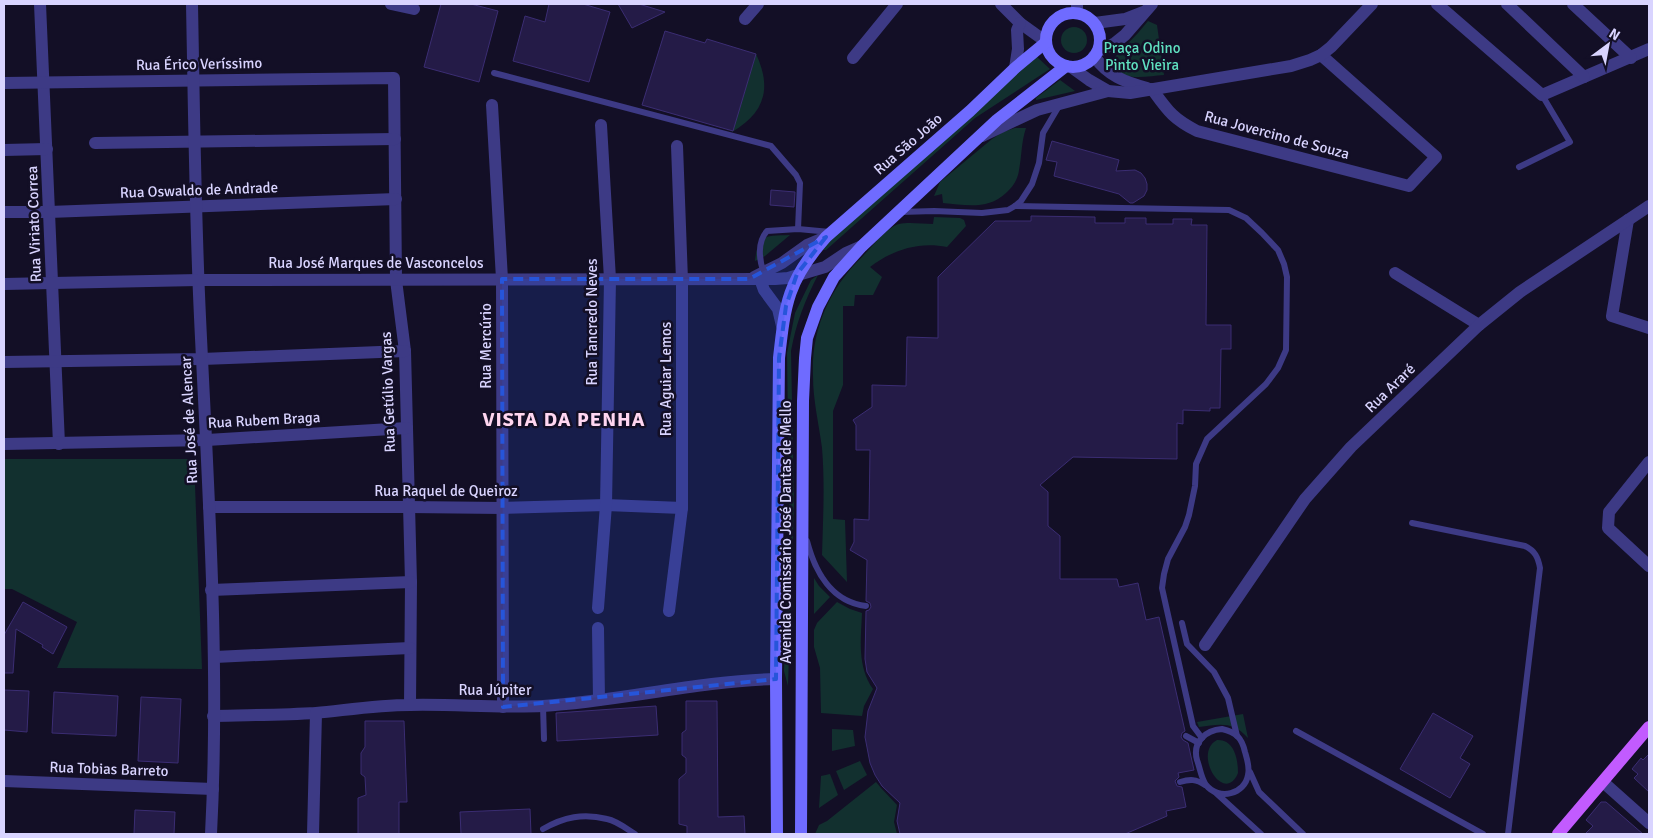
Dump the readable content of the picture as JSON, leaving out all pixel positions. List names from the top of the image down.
{
  "streets": {
    "main road": ["Rua São João", "Avenida Comissário José Dantas de Mello"],
    "street": [
      "Rua Érico Veríssimo",
      "Rua Jovercino de Souza",
      "Rua Oswaldo de Andrade",
      "Rua Viriato Correa",
      "Rua José Marques de Vasconcelos",
      "Rua Tancredo Neves",
      "Rua Mercúrio",
      "Rua Aguiar Lemos",
      "Rua Araré",
      "Rua Getúlio Vargas",
      "Rua José de Alencar",
      "Rua Rubem Braga",
      "Rua Raquel de Queiroz",
      "Rua Júpiter",
      "Rua Tobias Barreto"
    ]
  },
  "crossings": [
    ["Rua Érico Veríssimo", "Rua Viriato Correa"],
    ["Rua Érico Veríssimo", "Rua Getúlio Vargas"],
    ["Rua Érico Veríssimo", "Rua José de Alencar"],
    ["Rua São João", "Rua José Marques de Vasconcelos"],
    ["Rua São João", "Avenida Comissário José Dantas de Mello"],
    ["Rua Oswaldo de Andrade", "Rua Viriato Correa"],
    ["Rua Oswaldo de Andrade", "Rua Getúlio Vargas"],
    ["Rua Oswaldo de Andrade", "Rua José de Alencar"],
    ["Rua Viriato Correa", "Rua José Marques de Vasconcelos"],
    ["Rua Viriato Correa", "Rua Rubem Braga"],
    ["Rua José Marques de Vasconcelos", "Rua Tancredo Neves"],
    ["Rua José Marques de Vasconcelos", "Rua Mercúrio"],
    ["Rua José Marques de Vasconcelos", "Rua Aguiar Lemos"],
    ["Rua José Marques de Vasconcelos", "Rua Getúlio Vargas"],
    ["Rua José Marques de Vasconcelos", "Rua José de Alencar"],
    ["Rua José Marques de Vasconcelos", "Avenida Comissário José Dantas de Mello"],
    ["Rua Tancredo Neves", "Rua Raquel de Queiroz"],
    ["Rua Mercúrio", "Rua Raquel de Queiroz"],
    ["Rua Mercúrio", "Rua Júpiter"],
    ["Rua Aguiar Lemos", "Rua Raquel de Queiroz"],
    ["Rua Getúlio Vargas", "Rua Rubem Braga"],
    ["Rua Getúlio Vargas", "Rua Raquel de Queiroz"],
    ["Rua Getúlio Vargas", "Rua Júpiter"],
    ["Rua José de Alencar", "Rua Rubem Braga"],
    ["Rua José de Alencar", "Rua Raquel de Queiroz"],
    ["Rua José de Alencar", "Rua Júpiter"],
    ["Rua José de Alencar", "Rua Tobias Barreto"],
    ["Avenida Comissário José Dantas de Mello", "Rua Júpiter"]
  ],
  "districts": ["VISTA DA PENHA"],
  "parks": ["Praça Odino Pinto Vieira"],
  "north": "top right"
}
